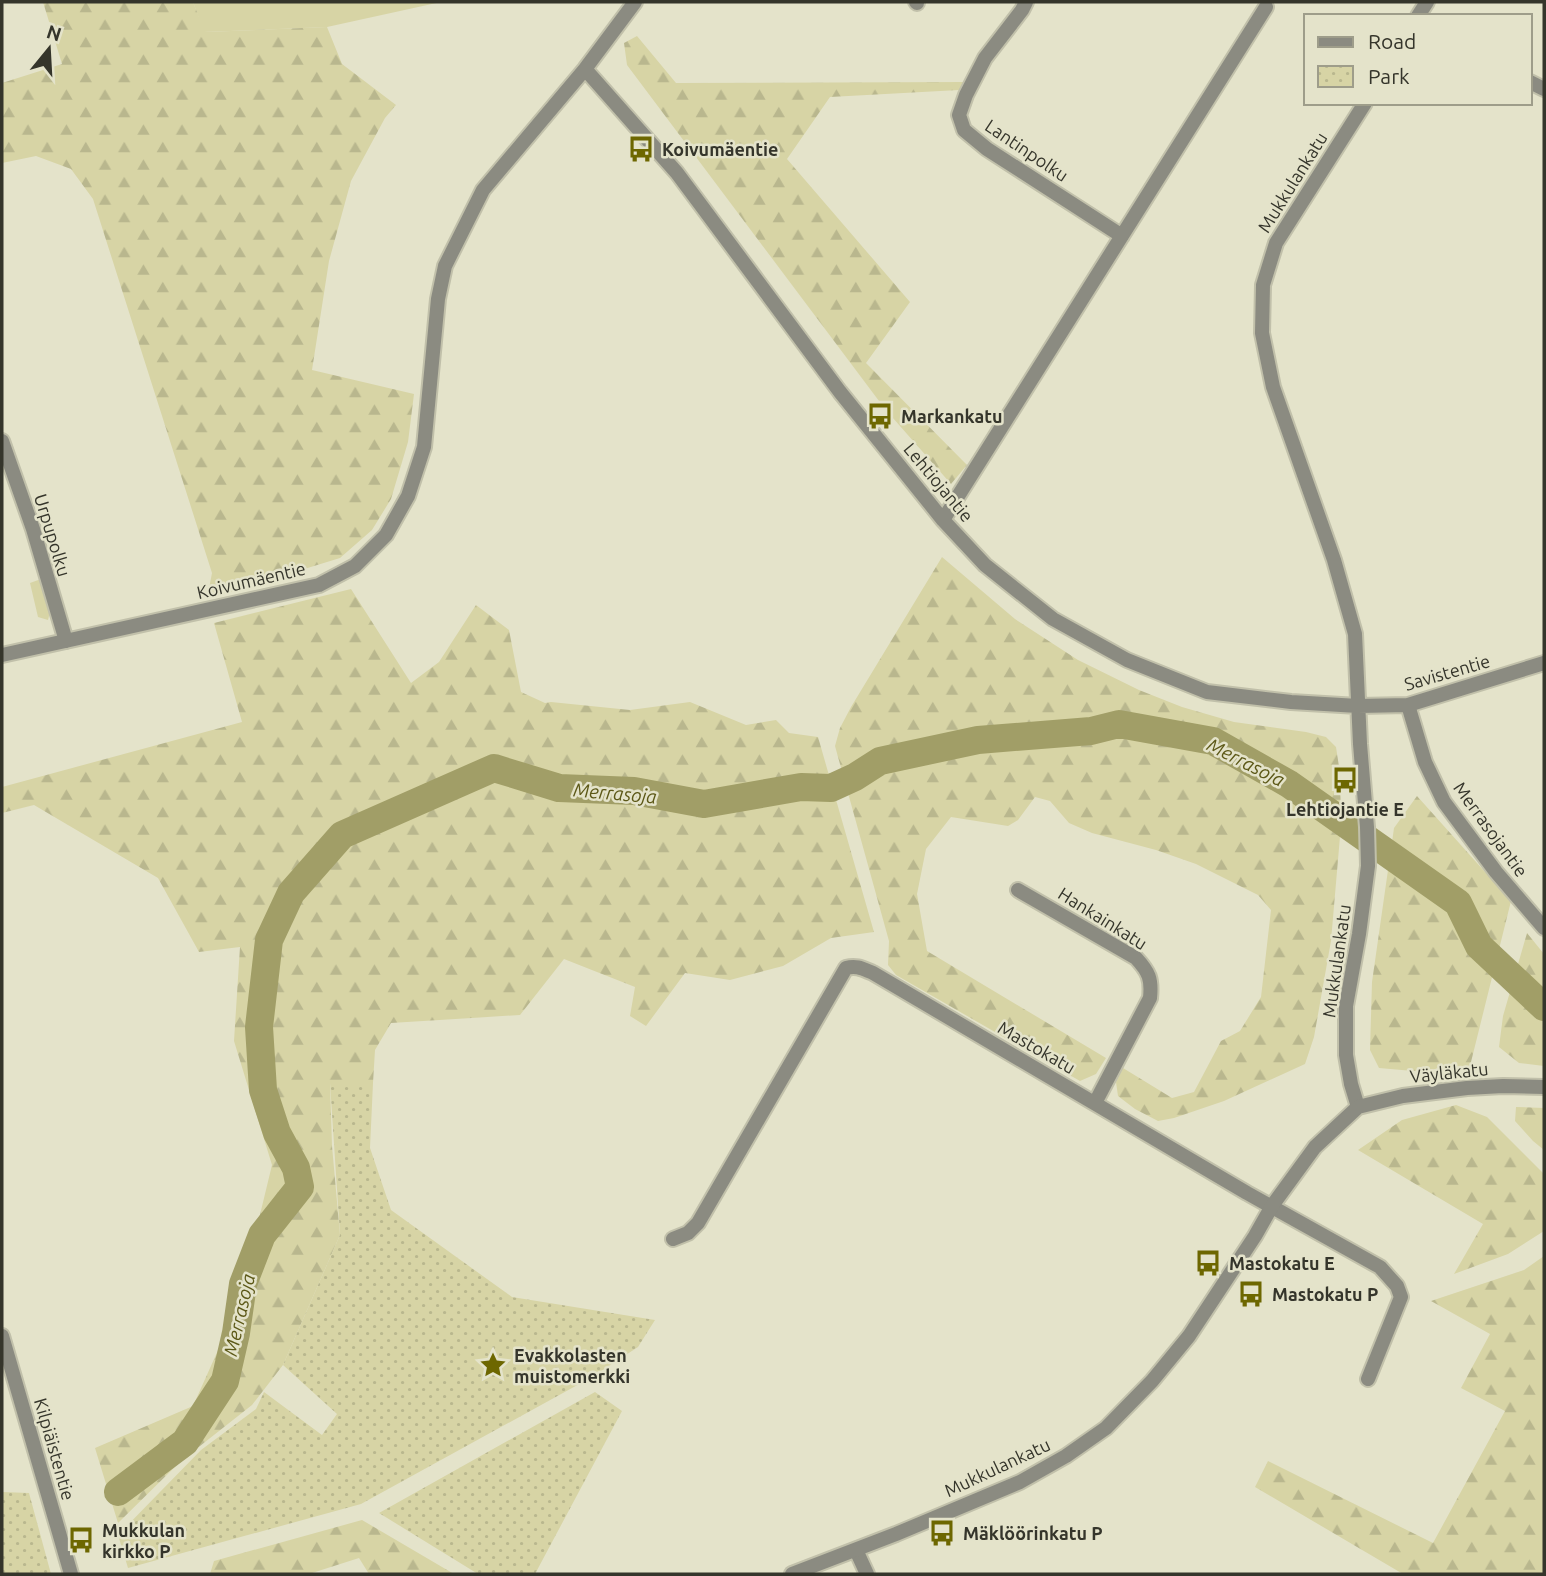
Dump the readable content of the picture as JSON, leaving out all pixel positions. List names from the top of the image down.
{
  "streets": {
    "street": [
      "Lantinpolku",
      "Mukkulankatu",
      "Lehtiojantie",
      "Urpupolku",
      "Koivumäentie",
      "Savistentie",
      "Merrasojantie",
      "Hankainkatu",
      "Mastokatu",
      "Väyläkatu",
      "Kilpiäistentie"
    ]
  },
  "crossings": [
    ["Mukkulankatu", "Lehtiojantie"],
    ["Mukkulankatu", "Savistentie"],
    ["Mukkulankatu", "Mastokatu"],
    ["Mukkulankatu", "Väyläkatu"],
    ["Lehtiojantie", "Koivumäentie"],
    ["Lehtiojantie", "Savistentie"],
    ["Urpupolku", "Koivumäentie"],
    ["Savistentie", "Merrasojantie"],
    ["Hankainkatu", "Mastokatu"]
  ],
  "water": ["Merrasoja"],
  "places": {
    "bus stop": [
      "Koivumäentie",
      "Markankatu",
      "Lehtiojantie E",
      "Mastokatu E",
      "Mastokatu P",
      "Mäklöörinkatu P",
      "Mukkulan kirkko P"
    ],
    "place": ["Evakkolasten muistomerkki"]
  },
  "legend": ["Road", "Park"],
  "north": "top"
}
